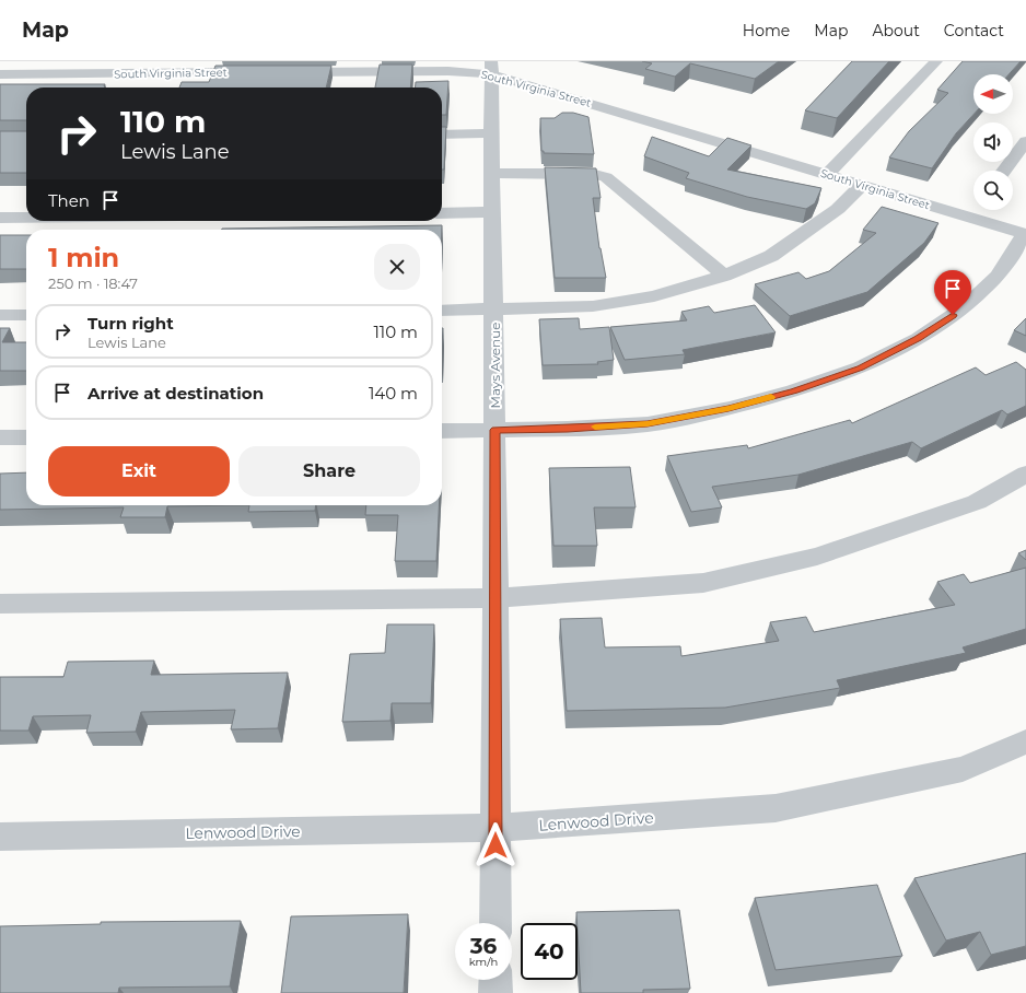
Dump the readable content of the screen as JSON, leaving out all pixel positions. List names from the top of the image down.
{
  "streets": {
    "street": ["South Virginia Street", "Mays Avenue", "Lenwood Drive"]
  },
  "crossings": [
    ["South Virginia Street", "Mays Avenue"],
    ["Mays Avenue", "Lenwood Drive"]
  ],
  "north": "left",
  "page": {
    "header": "Map",
    "nav": [
      "Home",
      "Map",
      "About",
      "Contact"
    ],
    "turn": ["110 m", "Lewis Lane"],
    "then": "Then",
    "heading": ["1 min", "250 m · 18:47"],
    "list": [
      {
        "name": "Turn right",
        "note": "Lewis Lane",
        "value": "110 m"
      },
      {
        "name": "Arrive at destination",
        "value": "140 m"
      }
    ],
    "buttons": ["Exit", "Share"],
    "speed": "36 km/h",
    "limit": "40"
  }
}
